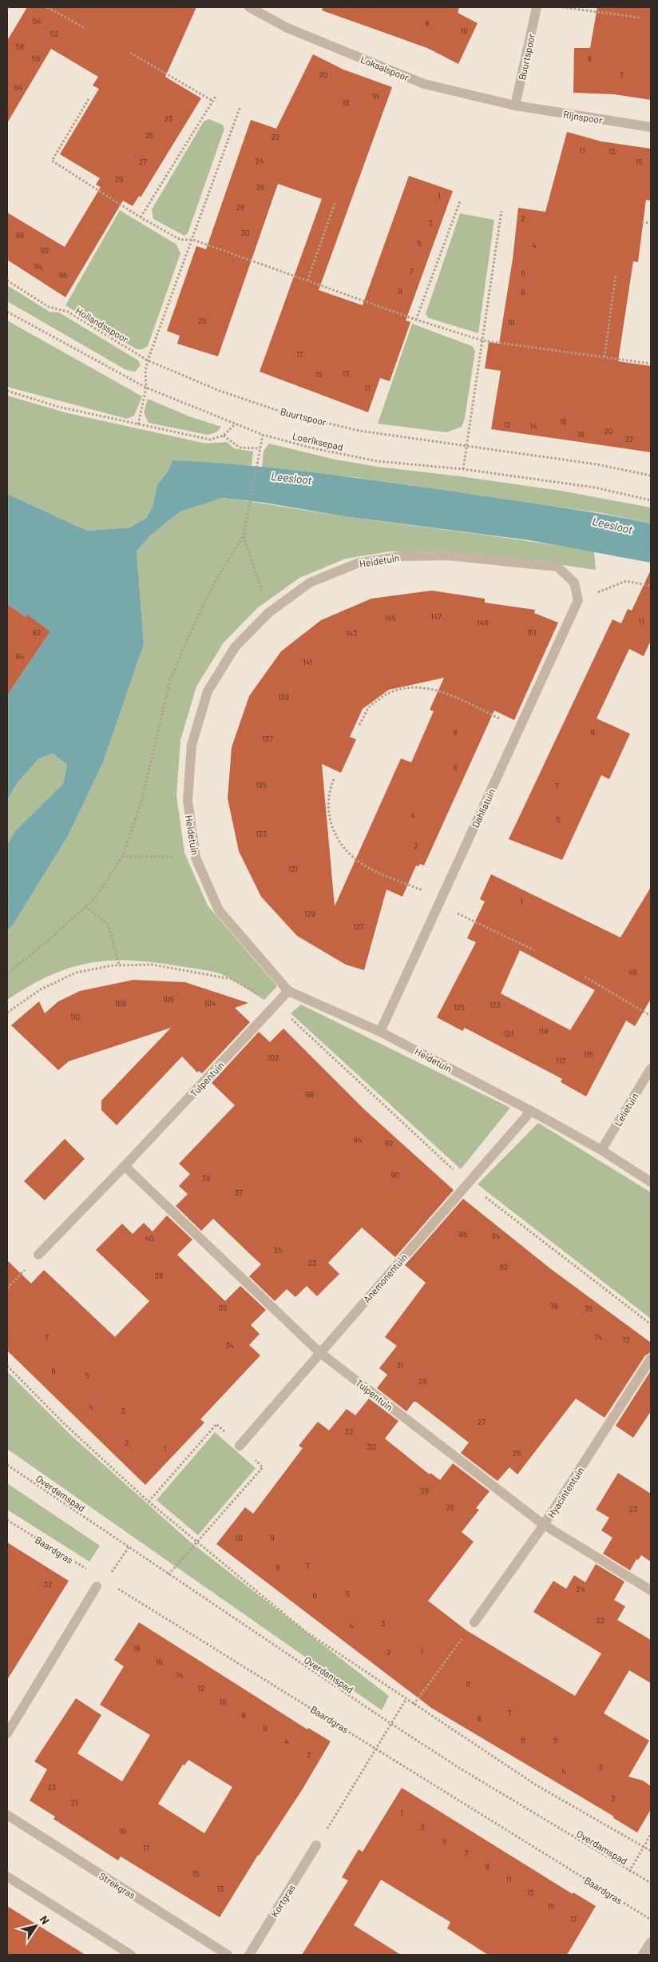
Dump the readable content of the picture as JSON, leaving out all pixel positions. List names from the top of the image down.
{
  "streets": {
    "street": [
      "Buurtspoor",
      "Lokaalspoor",
      "Rijnspoor",
      "Heidetuin",
      "Dahliatuin",
      "Tulpentuin",
      "Lelietuin",
      "Anemonentuin",
      "Hyacintentuin",
      "Strekgras",
      "Kortgras"
    ],
    "path": [
      "Hollandsspoor",
      "Loeriksepad",
      "Overdamspad",
      "Baardgras"
    ]
  },
  "crossings": [
    ["Buurtspoor", "Lokaalspoor"],
    ["Buurtspoor", "Rijnspoor"],
    ["Buurtspoor", "Hollandsspoor"],
    ["Lokaalspoor", "Rijnspoor"],
    ["Heidetuin", "Dahliatuin"],
    ["Heidetuin", "Tulpentuin"],
    ["Heidetuin", "Lelietuin"],
    ["Heidetuin", "Anemonentuin"],
    ["Tulpentuin", "Anemonentuin"],
    ["Tulpentuin", "Hyacintentuin"]
  ],
  "water": ["Leesloot"],
  "house_numbers": [
    "54",
    "8",
    "10",
    "52",
    "58",
    "56",
    "9",
    "20",
    "7",
    "64",
    "16",
    "18",
    "23",
    "25",
    "22",
    "11",
    "13",
    "24",
    "27",
    "15",
    "29",
    "26",
    "1",
    "28",
    "2",
    "3",
    "30",
    "88",
    "5",
    "4",
    "92",
    "94",
    "7",
    "6",
    "96",
    "9",
    "8",
    "25",
    "10",
    "17",
    "13",
    "15",
    "11",
    "16",
    "12",
    "14",
    "20",
    "18",
    "22",
    "147",
    "145",
    "11",
    "149",
    "82",
    "151",
    "143",
    "84",
    "141",
    "139",
    "8",
    "9",
    "137",
    "6",
    "135",
    "7",
    "4",
    "5",
    "133",
    "2",
    "131",
    "1",
    "129",
    "127",
    "49",
    "106",
    "108",
    "104",
    "123",
    "125",
    "110",
    "119",
    "121",
    "115",
    "102",
    "117",
    "98",
    "94",
    "92",
    "90",
    "39",
    "37",
    "86",
    "84",
    "40",
    "35",
    "33",
    "82",
    "38",
    "78",
    "36",
    "76",
    "7",
    "74",
    "72",
    "34",
    "31",
    "6",
    "5",
    "29",
    "4",
    "3",
    "27",
    "32",
    "2",
    "30",
    "1",
    "25",
    "28",
    "26",
    "23",
    "10",
    "9",
    "7",
    "8",
    "32",
    "24",
    "5",
    "6",
    "22",
    "3",
    "4",
    "18",
    "1",
    "2",
    "16",
    "14",
    "9",
    "12",
    "10",
    "7",
    "8",
    "8",
    "6",
    "6",
    "5",
    "4",
    "2",
    "3",
    "4",
    "23",
    "2",
    "21",
    "1",
    "3",
    "19",
    "5",
    "17",
    "7",
    "9",
    "15",
    "11",
    "13",
    "13",
    "15",
    "17"
  ],
  "north": "top right"
}
